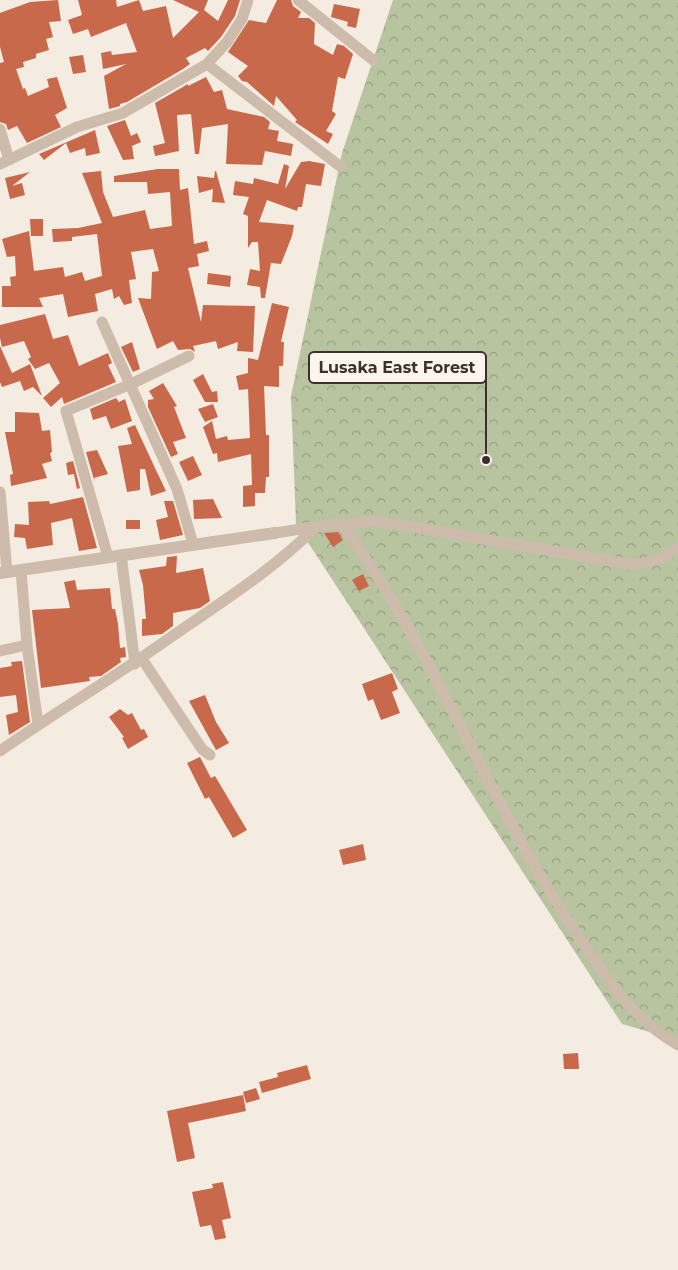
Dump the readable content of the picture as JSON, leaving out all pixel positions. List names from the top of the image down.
{
  "places": ["Lusaka East Forest"]
}
